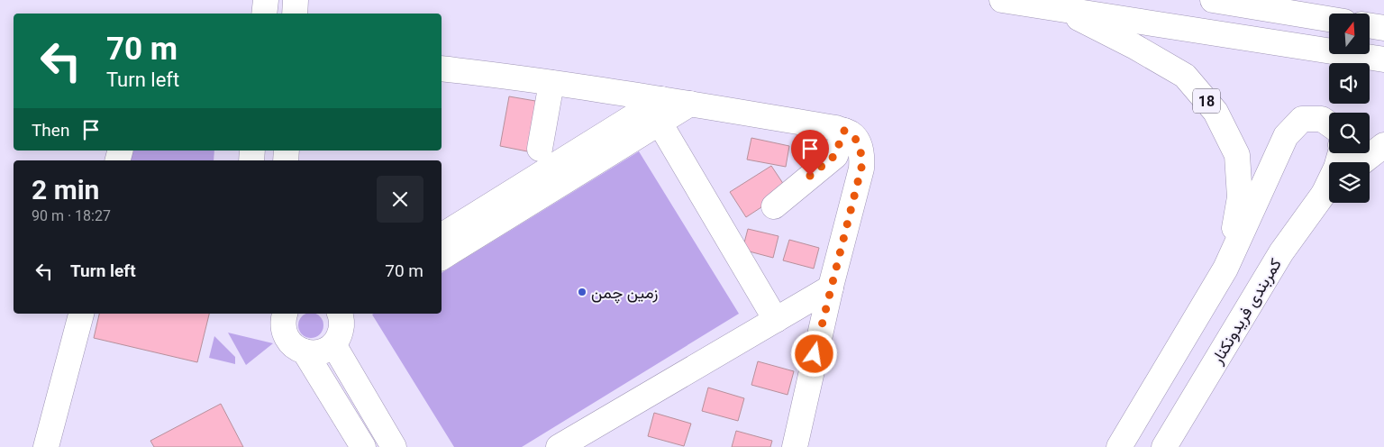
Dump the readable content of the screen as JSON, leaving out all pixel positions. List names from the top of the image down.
{
  "streets": {
    "main road": ["18", "کمربندی فریدونکنار"]
  },
  "places": ["زمین چمن"],
  "north": "top",
  "page": {
    "turn": ["70 m", "Turn left"],
    "then": "Then",
    "heading": ["2 min", "90 m · 18:27"],
    "list": [
      {
        "name": "Turn left",
        "value": "70 m"
      }
    ]
  }
}
